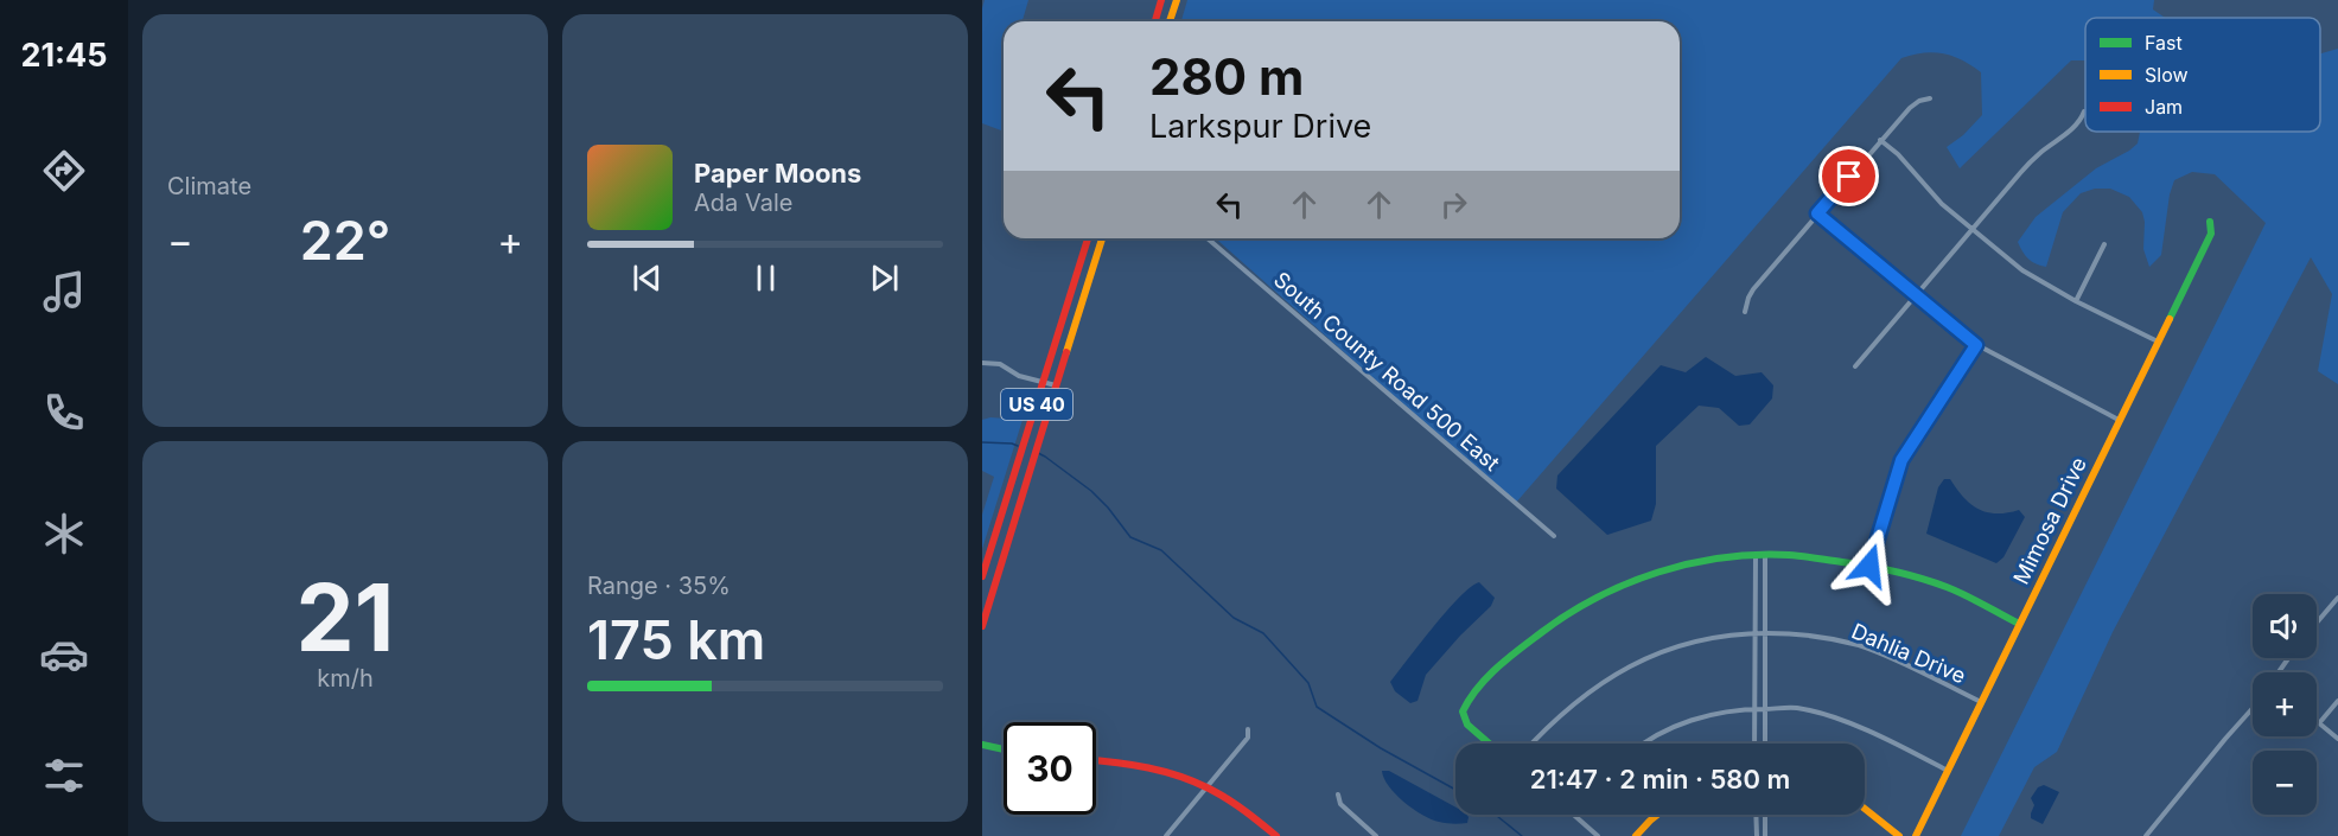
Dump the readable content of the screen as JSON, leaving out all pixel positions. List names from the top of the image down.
{
  "streets": {
    "street": [
      "South County Road 500 East",
      "US 40",
      "Mimosa Drive",
      "Dahlia Drive"
    ]
  },
  "crossings": [
    ["Mimosa Drive", "Dahlia Drive"]
  ],
  "legend": ["Fast", "Slow", "Jam"],
  "page": {
    "tabs": "21:45",
    "tile": [
      "Climate",
      ["21", "km/h"],
      ["Range · 35%", "175 km"]
    ],
    "turn": ["280 m", "Larkspur Drive"],
    "song": ["Paper Moons", "Ada Vale"],
    "heat": ["−", "22°", "+"],
    "map_buttons": ["+", "−"],
    "limit": "30",
    "trip": "21:47 · 2 min · 580 m"
  }
}
